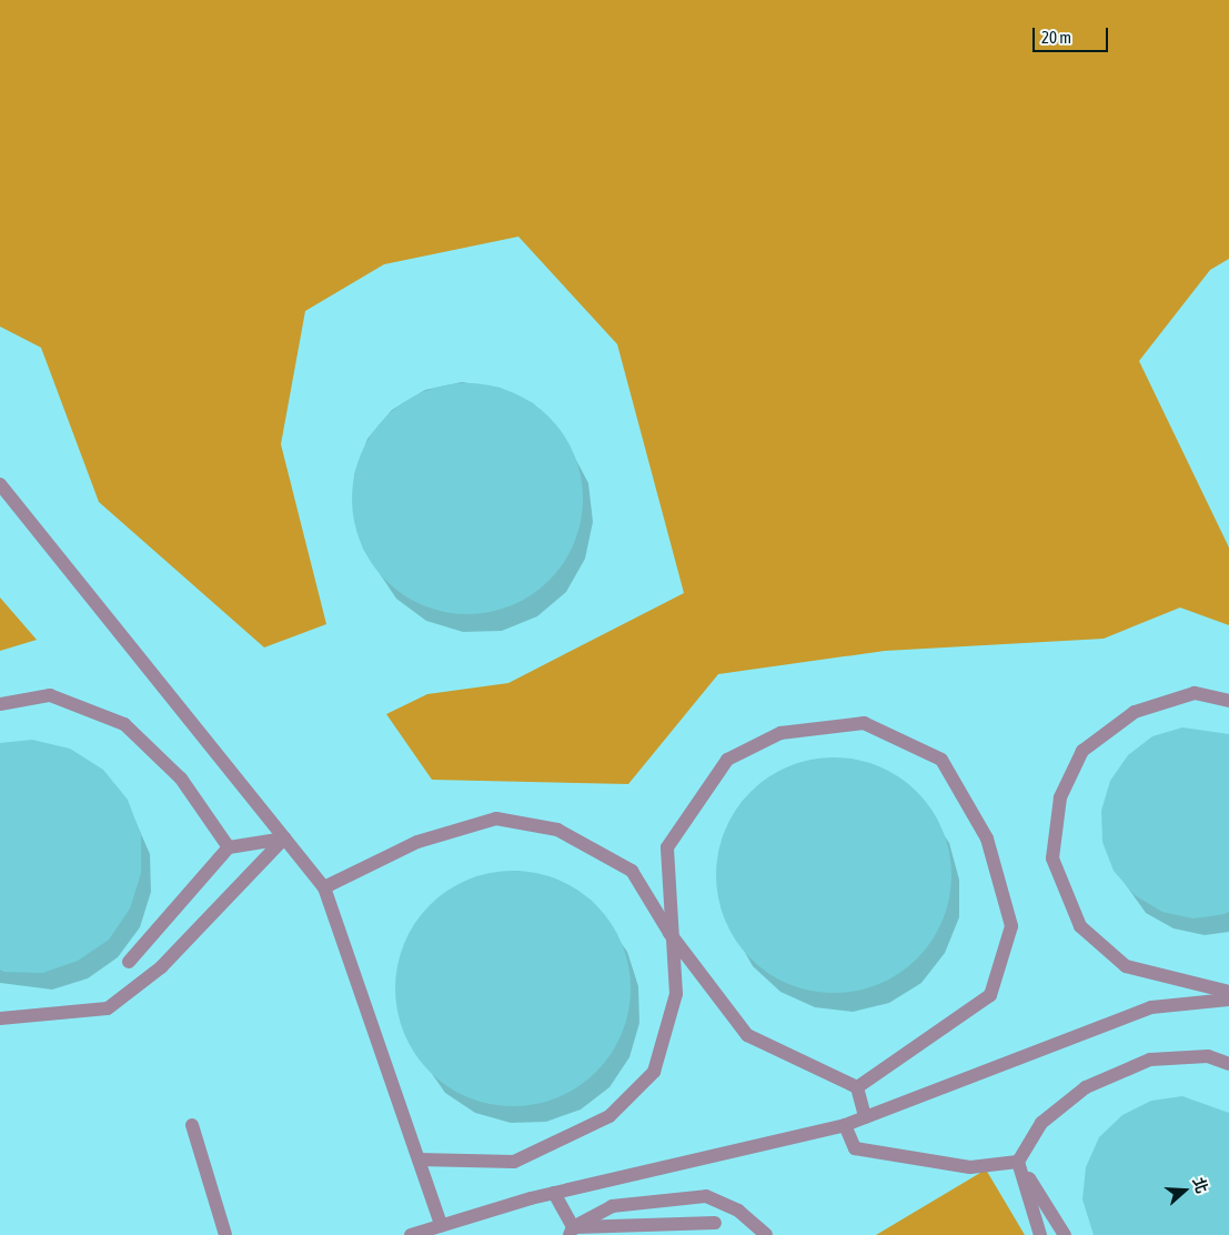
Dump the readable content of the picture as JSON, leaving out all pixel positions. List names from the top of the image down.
{
  "scale_bar": "20 m",
  "north": "right"
}
